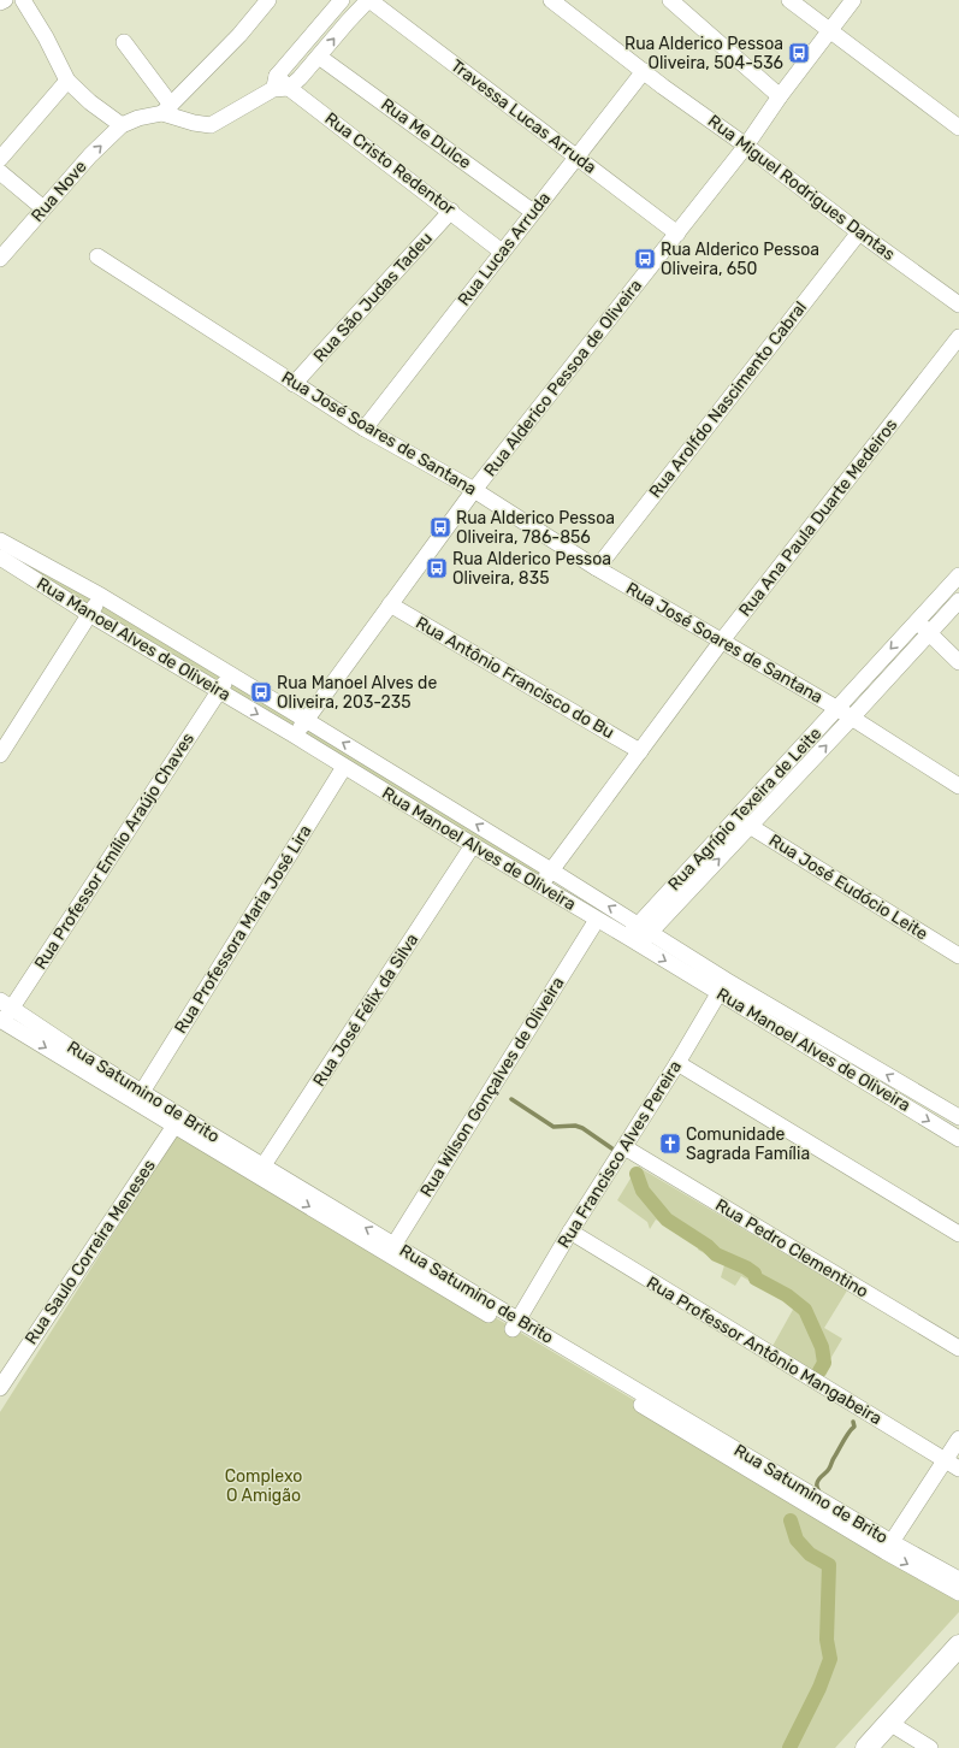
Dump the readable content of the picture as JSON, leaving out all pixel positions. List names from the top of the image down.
{
  "streets": {
    "street": [
      "Travessa Lucas Arruda",
      "Rua Me Dulce",
      "Rua Cristo Redentor",
      "Rua Miguel Rodrigues Dantas",
      "Rua Nove",
      "Rua Lucas Arruda",
      "Rua São Judas Tadeu",
      "Rua Alderico Pessoa de Oliveira",
      "Rua Arolfdo Nascimento Cabral",
      "Rua José Soares de Santana",
      "Rua Ana Paula Duarte Medeiros",
      "Rua Manoel Alves de Oliveira",
      "Rua Antônio Francisco do Bu",
      "Rua Agrípio Texeira de Leite",
      "Rua Professor Emílio Araújo Chaves",
      "Rua José Eudócio Leite",
      "Rua Professora Maria José Lira",
      "Rua José Félix da Silva",
      "Rua Wilson Gonçalves de Oliveira",
      "Rua Satumino de Brito",
      "Rua Francisco Alves Pereira",
      "Rua Pedro Clementino",
      "Rua Saulo Correira Meneses",
      "Rua Professor Antônio Mangabeira"
    ]
  },
  "crossings": [
    ["Travessa Lucas Arruda", "Rua Lucas Arruda"],
    ["Travessa Lucas Arruda", "Rua Alderico Pessoa de Oliveira"],
    ["Rua Me Dulce", "Rua Lucas Arruda"],
    ["Rua Cristo Redentor", "Rua Lucas Arruda"],
    ["Rua Cristo Redentor", "Rua São Judas Tadeu"],
    ["Rua Miguel Rodrigues Dantas", "Rua Lucas Arruda"],
    ["Rua Miguel Rodrigues Dantas", "Rua Alderico Pessoa de Oliveira"],
    ["Rua Miguel Rodrigues Dantas", "Rua Arolfdo Nascimento Cabral"],
    ["Rua Lucas Arruda", "Rua José Soares de Santana"],
    ["Rua São Judas Tadeu", "Rua José Soares de Santana"],
    ["Rua Alderico Pessoa de Oliveira", "Rua José Soares de Santana"],
    ["Rua Alderico Pessoa de Oliveira", "Rua Manoel Alves de Oliveira"],
    ["Rua Alderico Pessoa de Oliveira", "Rua Antônio Francisco do Bu"],
    ["Rua Arolfdo Nascimento Cabral", "Rua José Soares de Santana"],
    ["Rua José Soares de Santana", "Rua Ana Paula Duarte Medeiros"],
    ["Rua José Soares de Santana", "Rua Agrípio Texeira de Leite"],
    ["Rua Ana Paula Duarte Medeiros", "Rua Manoel Alves de Oliveira"],
    ["Rua Ana Paula Duarte Medeiros", "Rua Antônio Francisco do Bu"],
    ["Rua Manoel Alves de Oliveira", "Rua Agrípio Texeira de Leite"],
    ["Rua Manoel Alves de Oliveira", "Rua Professor Emílio Araújo Chaves"],
    ["Rua Manoel Alves de Oliveira", "Rua Professora Maria José Lira"],
    ["Rua Manoel Alves de Oliveira", "Rua José Félix da Silva"],
    ["Rua Manoel Alves de Oliveira", "Rua Wilson Gonçalves de Oliveira"],
    ["Rua Manoel Alves de Oliveira", "Rua Francisco Alves Pereira"],
    ["Rua Agrípio Texeira de Leite", "Rua José Eudócio Leite"],
    ["Rua Professor Emílio Araújo Chaves", "Rua Satumino de Brito"],
    ["Rua Professora Maria José Lira", "Rua Satumino de Brito"],
    ["Rua José Félix da Silva", "Rua Satumino de Brito"],
    ["Rua Wilson Gonçalves de Oliveira", "Rua Satumino de Brito"],
    ["Rua Satumino de Brito", "Rua Francisco Alves Pereira"],
    ["Rua Satumino de Brito", "Rua Saulo Correira Meneses"],
    ["Rua Francisco Alves Pereira", "Rua Pedro Clementino"],
    ["Rua Francisco Alves Pereira", "Rua Professor Antônio Mangabeira"]
  ],
  "parks": ["Complexo O Amigão"],
  "places": {
    "bus stop": [
      "Rua Alderico Pessoa Oliveira, 504-536",
      "Rua Alderico Pessoa Oliveira, 650",
      "Rua Alderico Pessoa Oliveira, 786-856",
      "Rua Alderico Pessoa Oliveira, 835",
      "Rua Manoel Alves de Oliveira, 203-235"
    ],
    "church": ["Comunidade Sagrada Família"]
  }
}
